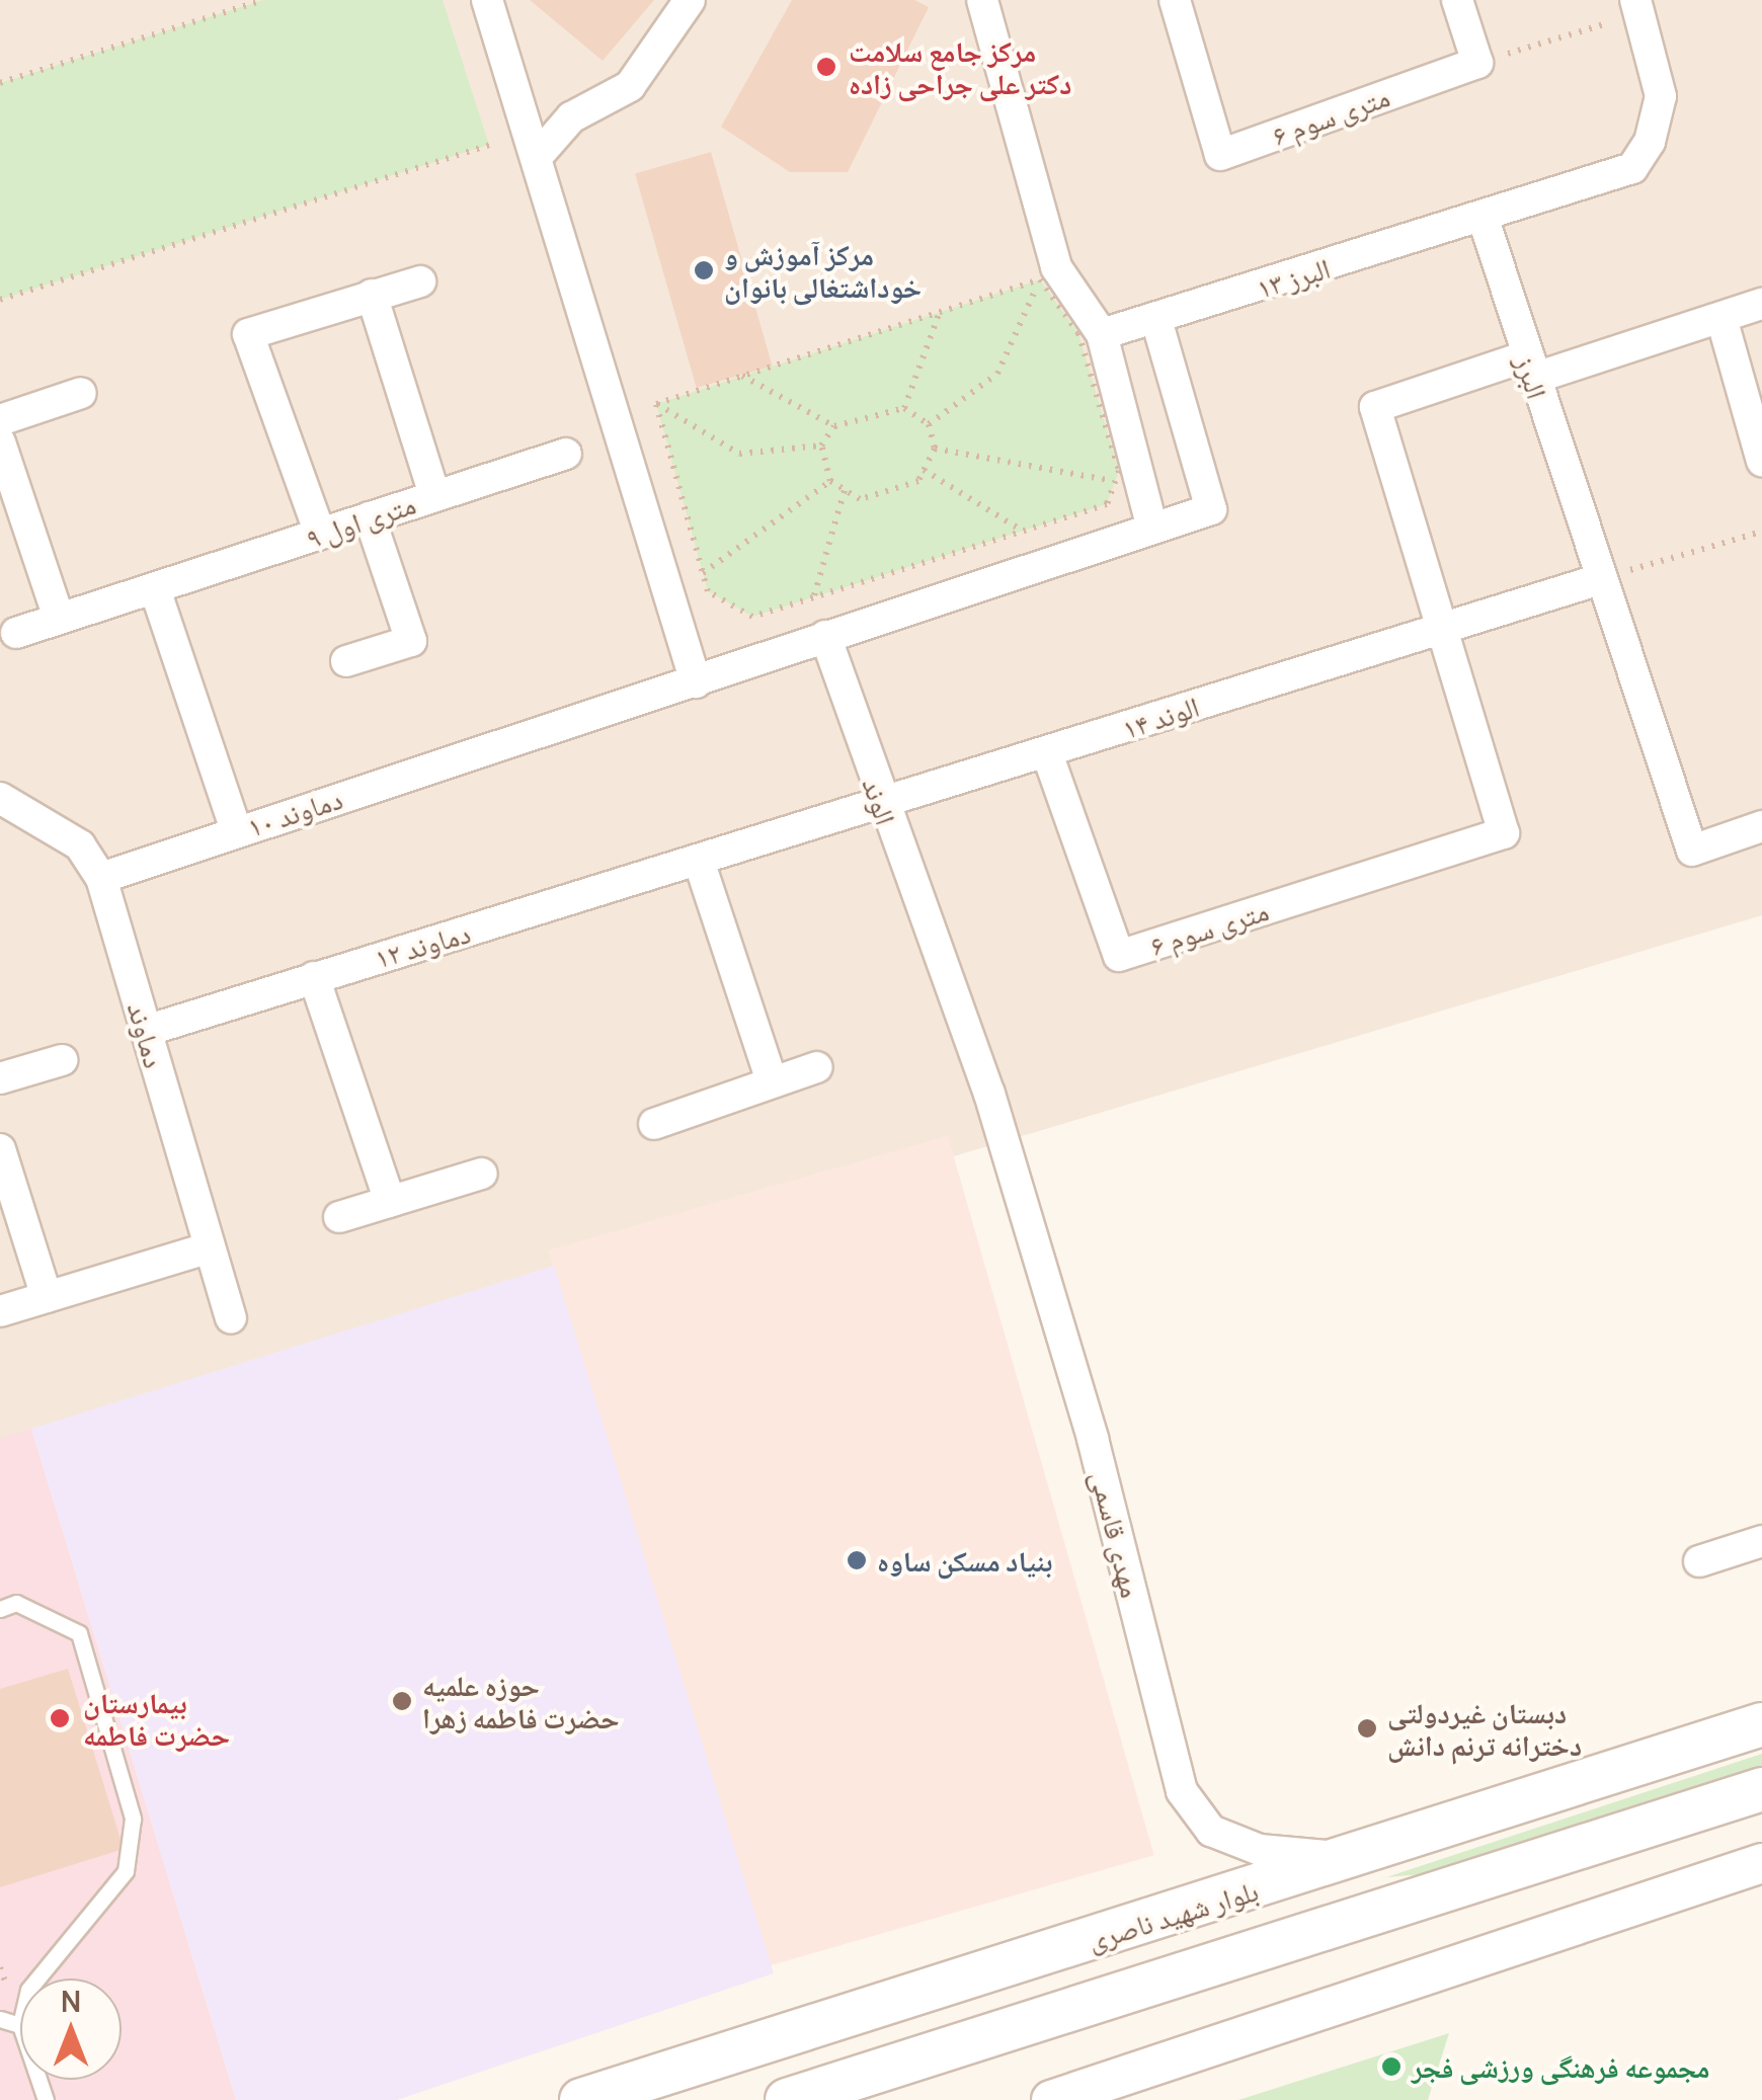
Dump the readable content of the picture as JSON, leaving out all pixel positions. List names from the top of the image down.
{
  "streets": {
    "main road": ["بلوار شهید ناصری"],
    "street": [
      "۶ متری سوم",
      "البرز ۱۳",
      "البرز",
      "۹ متری اول",
      "الوند ۱۴",
      "الوند",
      "دماوند ۱۰",
      "دماوند ۱۲",
      "دماوند",
      "مهدی قاسمی"
    ]
  },
  "crossings": [
    ["۶ متری سوم", "الوند ۱۴"],
    ["البرز ۱۳", "البرز"],
    ["البرز", "الوند ۱۴"],
    ["الوند ۱۴", "الوند"],
    ["الوند ۱۴", "دماوند ۱۲"],
    ["الوند", "دماوند ۱۲"],
    ["الوند", "مهدی قاسمی"],
    ["دماوند ۱۰", "دماوند"],
    ["دماوند ۱۲", "دماوند"],
    ["مهدی قاسمی", "بلوار شهید ناصری"]
  ],
  "places": [
    "مرکز جامع سلامت دکتر علی جراحی زاده",
    "مرکز آموزش و خوداشتغالی بانوان",
    "بنیاد مسکن ساوه",
    "حوزه علمیه حضرت فاطمه زهرا",
    "بیمارستان حضرت فاطمه",
    "دبستان غیردولتی دخترانه ترنم دانش",
    "مجموعه فرهنگی ورزشی فجر"
  ],
  "north": "top"
}
